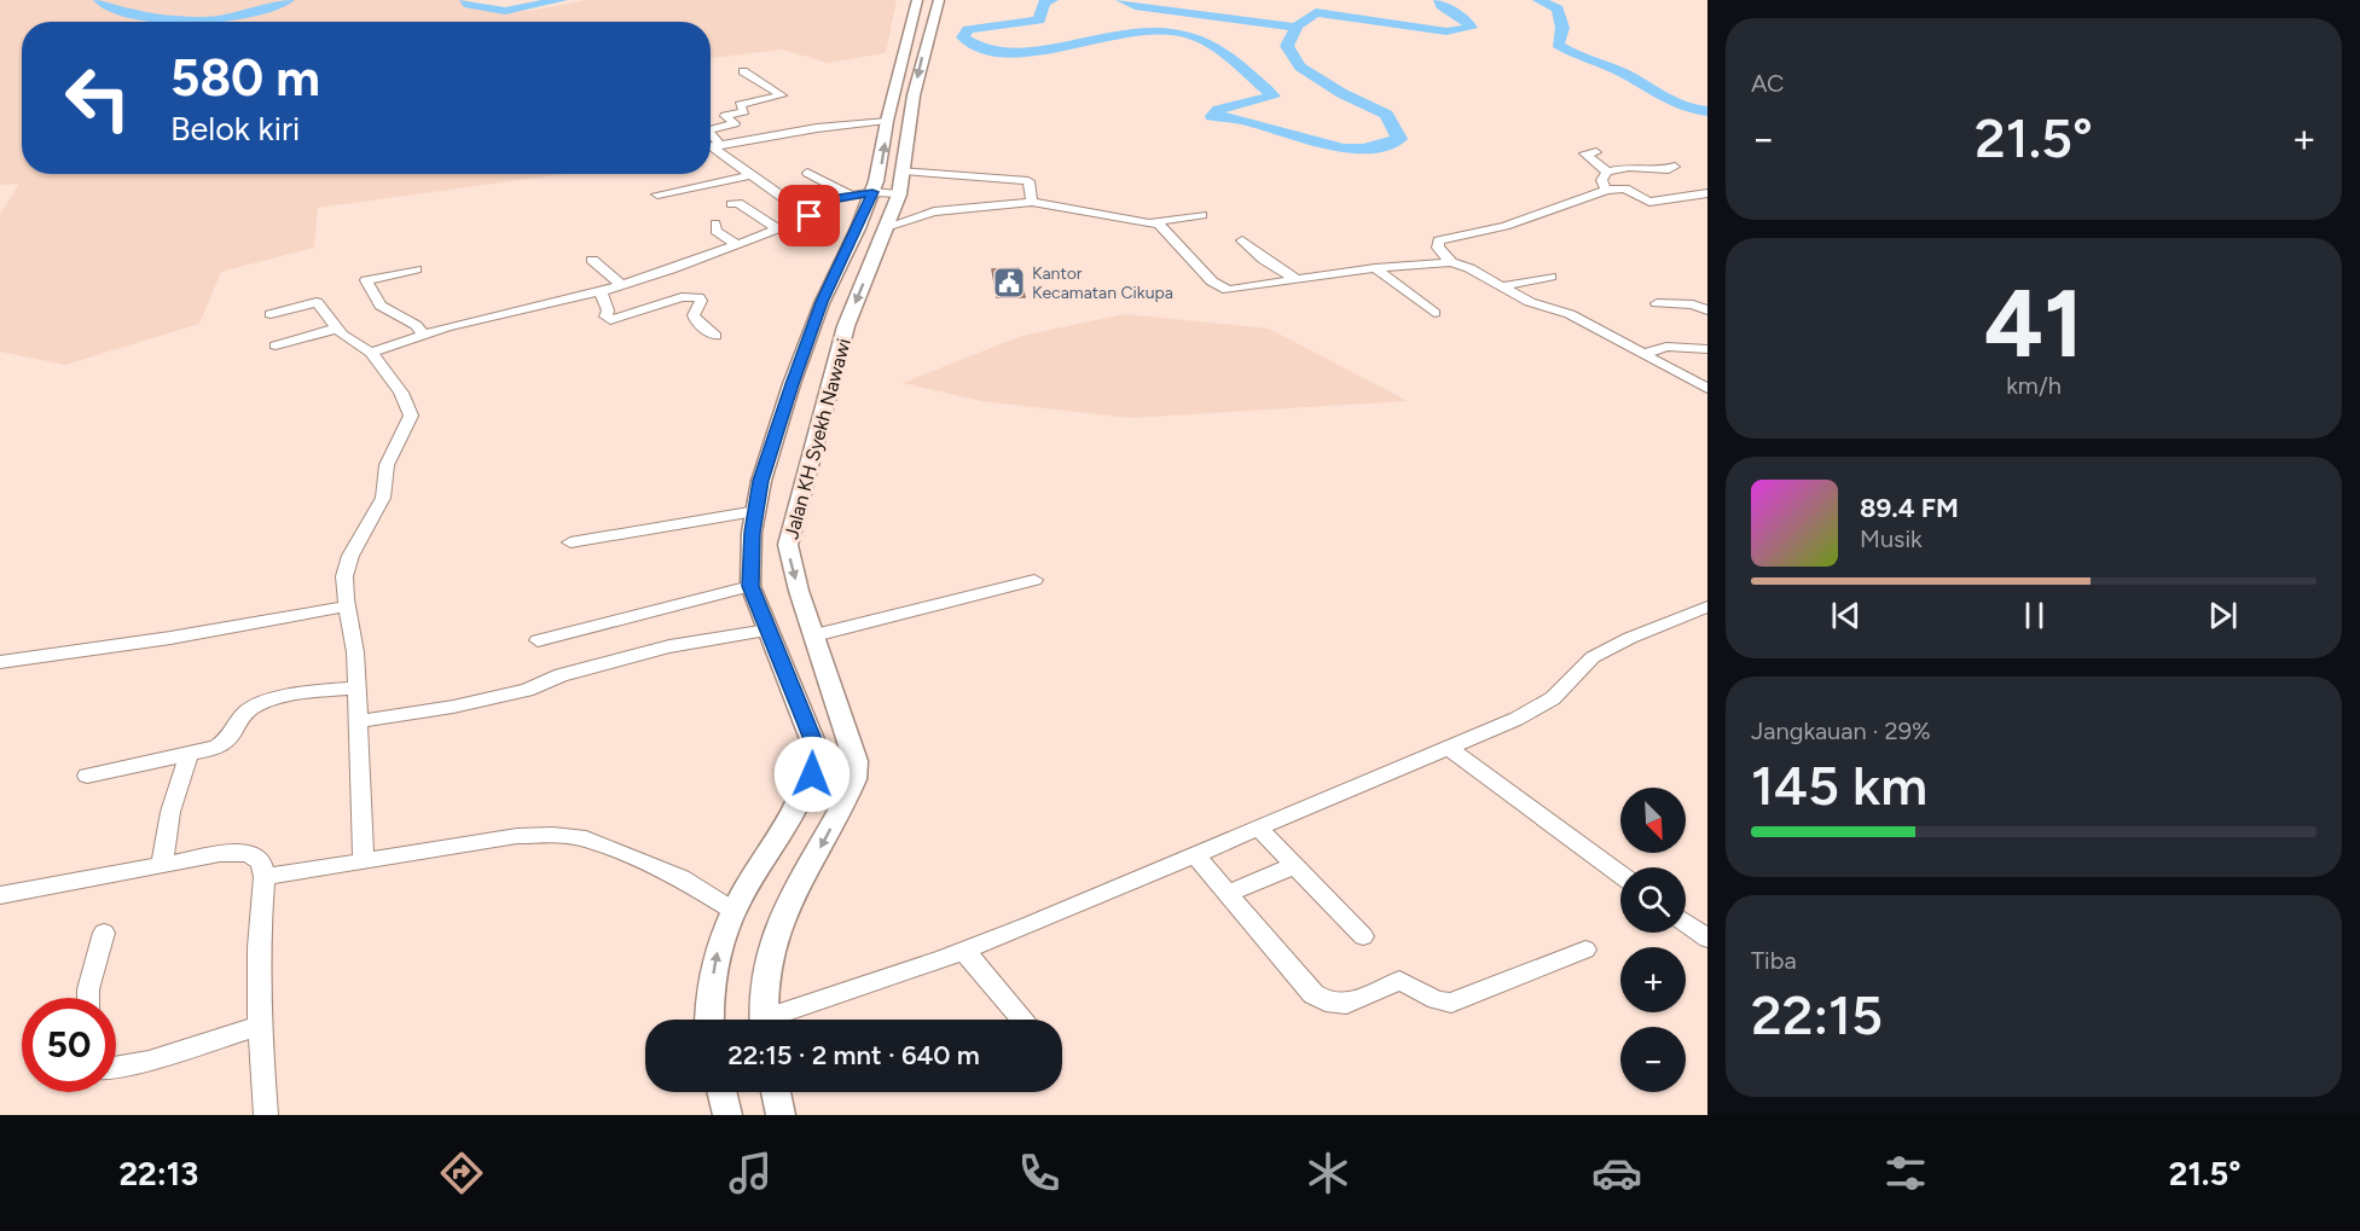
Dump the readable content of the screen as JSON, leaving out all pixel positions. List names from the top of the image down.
{
  "streets": {
    "main road": ["Jalan KH Syekh Nawawi"]
  },
  "places": {
    "public building": ["Kantor Kecamatan Cikupa"]
  },
  "north": "bottom right",
  "page": {
    "tile": [
      "AC",
      ["41", "km/h"],
      ["Jangkauan · 29%", "145 km"],
      ["Tiba", "22:15"]
    ],
    "turn": ["580 m", "Belok kiri"],
    "heat": ["−", "21.5°", "+"],
    "song": ["89.4 FM", "Musik"],
    "map_buttons": ["+", "−"],
    "limit": "50",
    "trip": "22:15 · 2 mnt · 640 m",
    "tabs": ["22:13", "21.5°"]
  }
}
